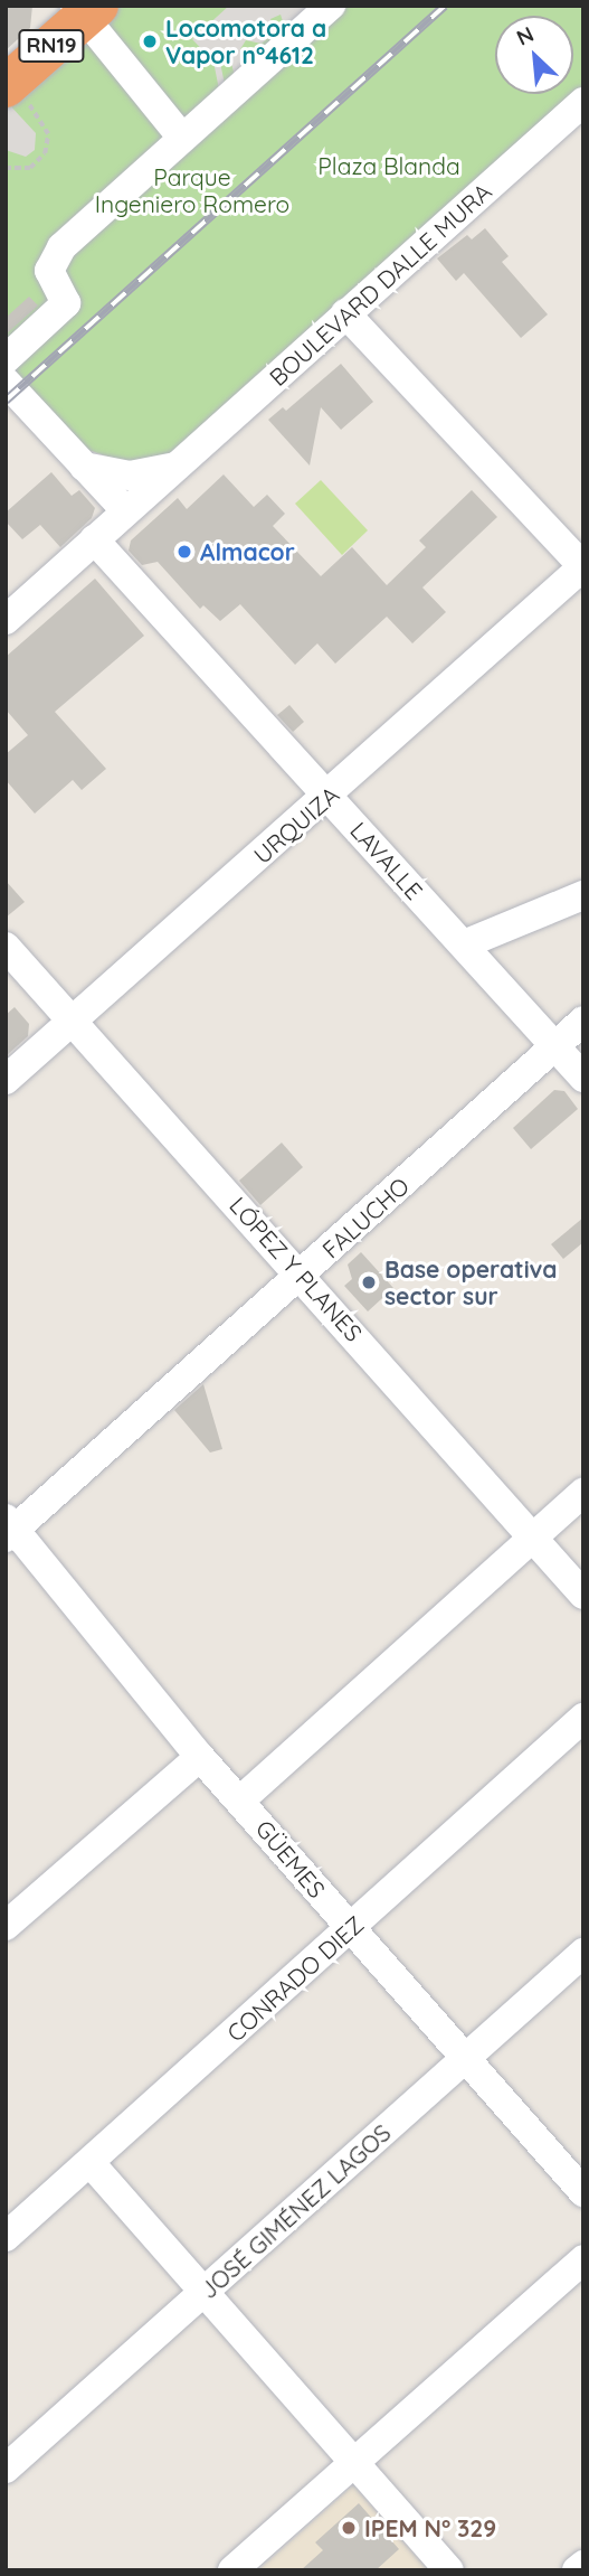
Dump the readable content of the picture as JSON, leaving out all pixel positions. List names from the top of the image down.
{
  "streets": {
    "highway": ["RN19"],
    "street": [
      "BOULEVARD DALLE MURA",
      "URQUIZA",
      "LAVALLE",
      "FALUCHO",
      "LÓPEZ Y PLANES",
      "GÜEMES",
      "CONRADO DIEZ",
      "JOSÉ GIMÉNEZ LAGOS"
    ]
  },
  "crossings": [
    ["BOULEVARD DALLE MURA", "LAVALLE"],
    ["URQUIZA", "LAVALLE"],
    ["URQUIZA", "LÓPEZ Y PLANES"],
    ["LAVALLE", "FALUCHO"],
    ["FALUCHO", "LÓPEZ Y PLANES"],
    ["FALUCHO", "GÜEMES"],
    ["GÜEMES", "CONRADO DIEZ"],
    ["GÜEMES", "JOSÉ GIMÉNEZ LAGOS"]
  ],
  "parks": ["Plaza Blanda", "Parque Ingeniero Romero"],
  "places": [
    "Locomotora a Vapor n°4612",
    "Almacor",
    "Base operativa sector sur",
    "IPEM N° 329"
  ],
  "north": "top left"
}
